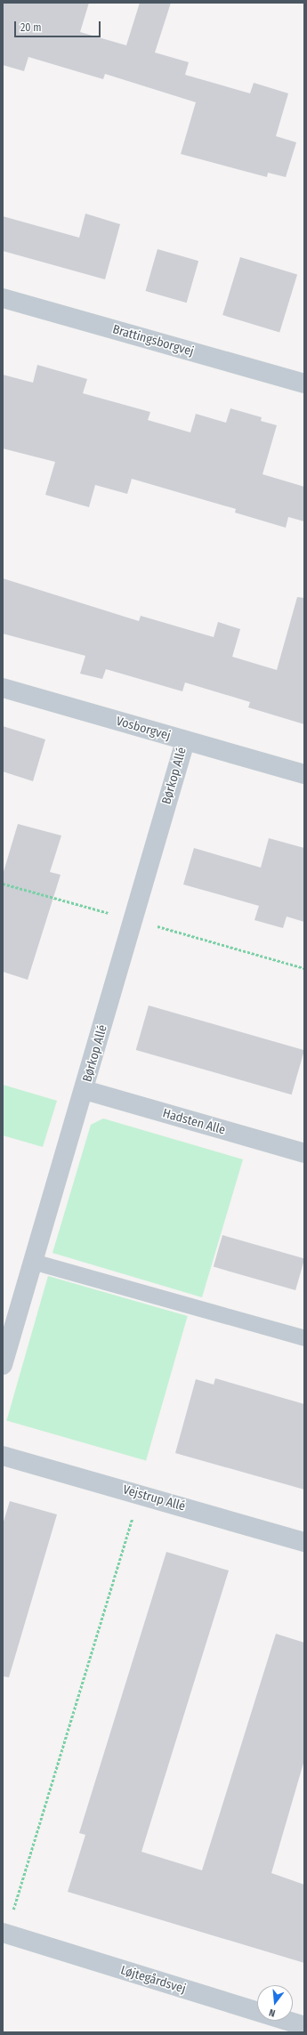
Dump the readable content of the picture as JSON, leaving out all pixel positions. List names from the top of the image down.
{
  "streets": {
    "street": [
      "Brattingsborgvej",
      "Vosborgvej",
      "Børkop Allé",
      "Hadsten Alle",
      "Vejstrup Allé",
      "Løjtegårdsvej"
    ]
  },
  "crossings": [
    ["Vosborgvej", "Børkop Allé"],
    ["Børkop Allé", "Hadsten Alle"]
  ],
  "scale_bar": "20 m",
  "north": "bottom"
}
